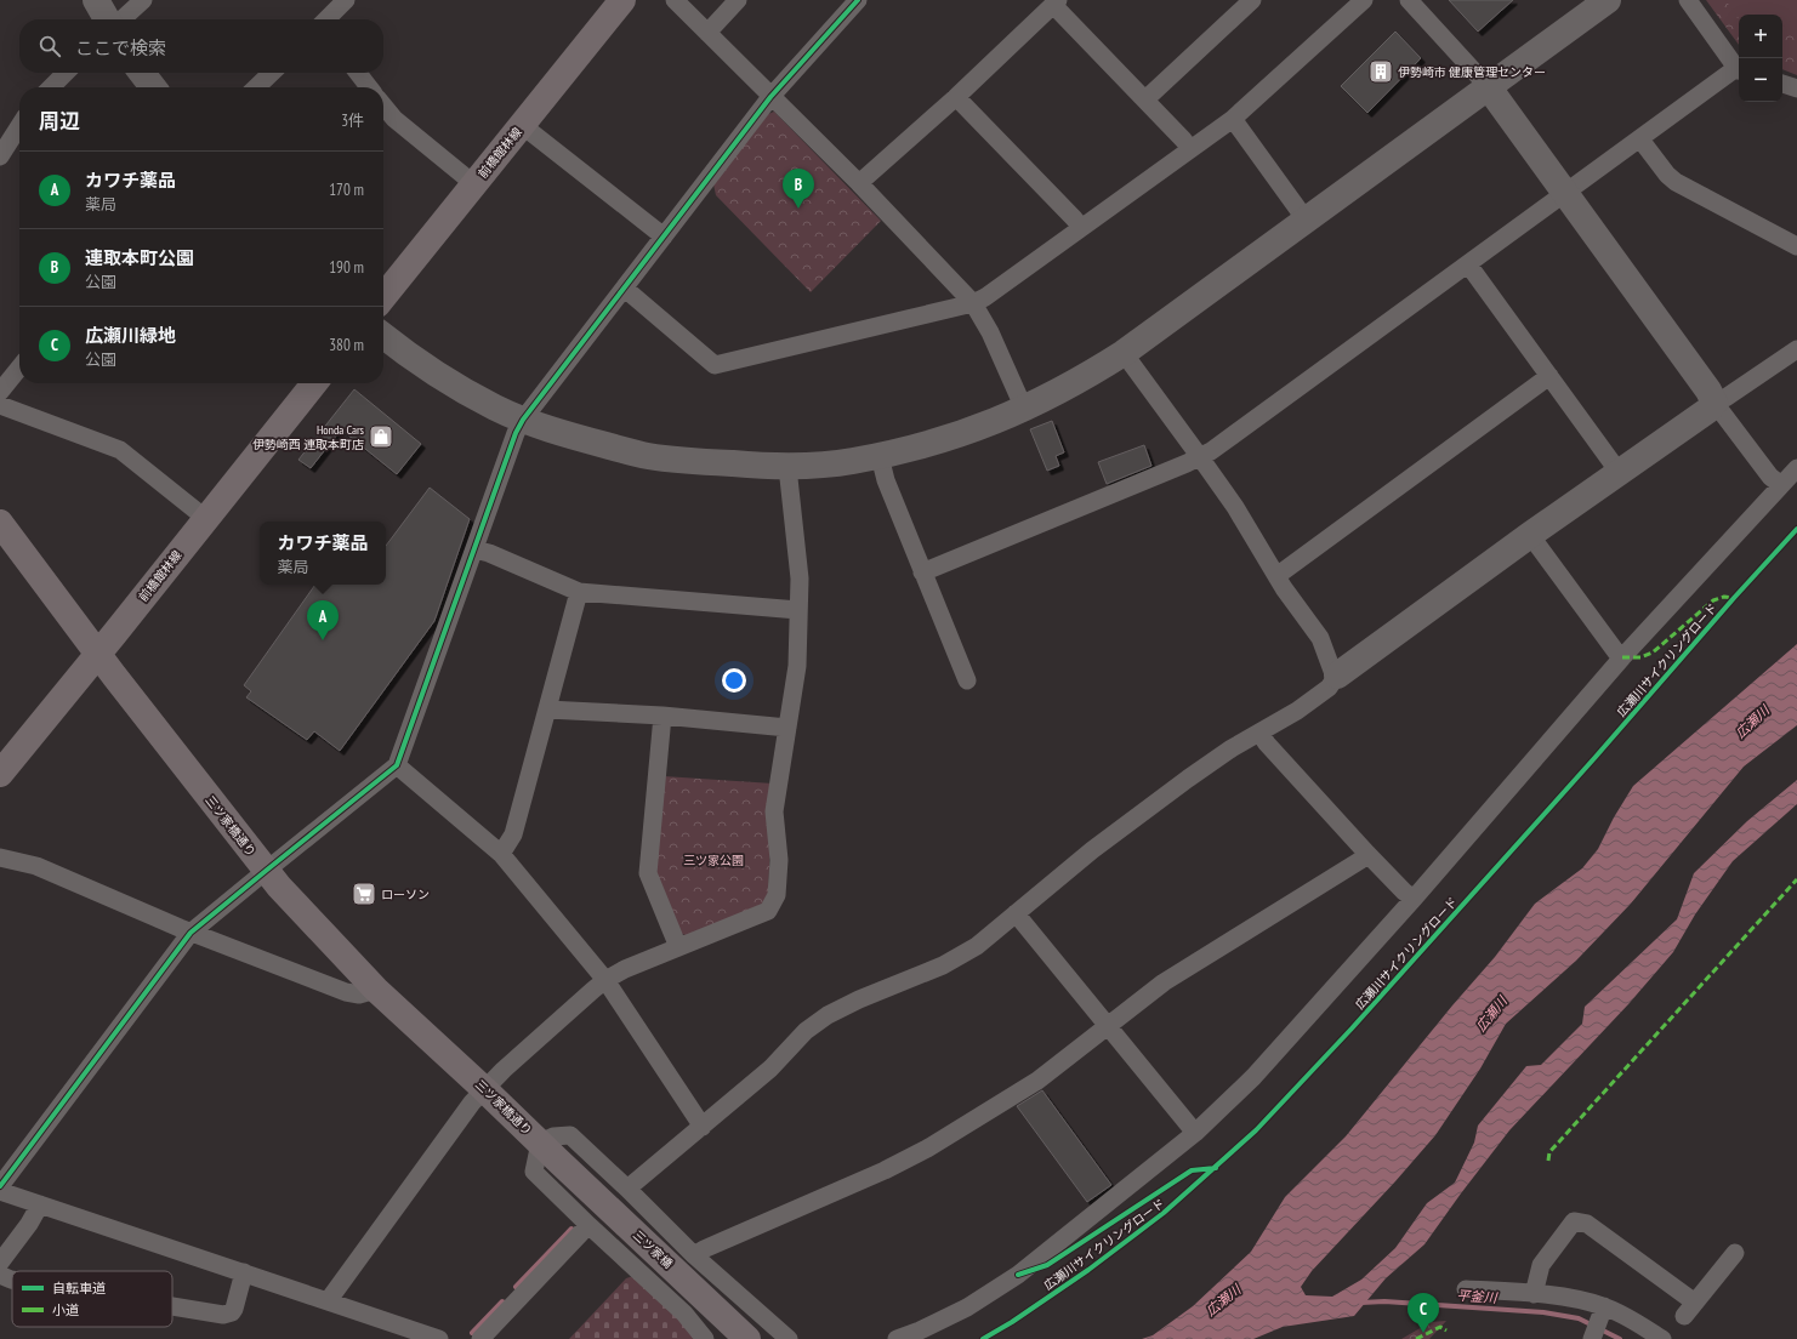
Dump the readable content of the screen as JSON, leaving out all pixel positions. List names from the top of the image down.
{
  "streets": {
    "main road": ["前橋館林線", "三ツ家橋通り", "三ツ家橋"],
    "cycle path": ["広瀬川サイクリングロード"]
  },
  "crossings": [
    ["前橋館林線", "三ツ家橋通り"],
    ["三ツ家橋通り", "三ツ家橋"]
  ],
  "water": ["広瀬川", "平釜川"],
  "parks": ["三ツ家公園"],
  "places": {
    "building": ["伊勢崎市 健康管理センター"],
    "shop": ["Honda Cars 伊勢崎西 連取本町店"],
    "supermarket": ["ローソン"]
  },
  "legend": ["自転車道", "小道"],
  "page": {
    "map_buttons": ["+", "−"],
    "search": "ここで検索",
    "heading": ["周辺", "3件"],
    "list": [
      {
        "mark": "A",
        "name": "カワチ薬品",
        "note": "薬局",
        "value": "170 m"
      },
      {
        "mark": "B",
        "name": "連取本町公園",
        "note": "公園",
        "value": "190 m"
      },
      {
        "mark": "C",
        "name": "広瀬川緑地",
        "note": "公園",
        "value": "380 m"
      }
    ],
    "pins": ["B", "A", "C"],
    "popup": ["カワチ薬品", "薬局"]
  }
}
